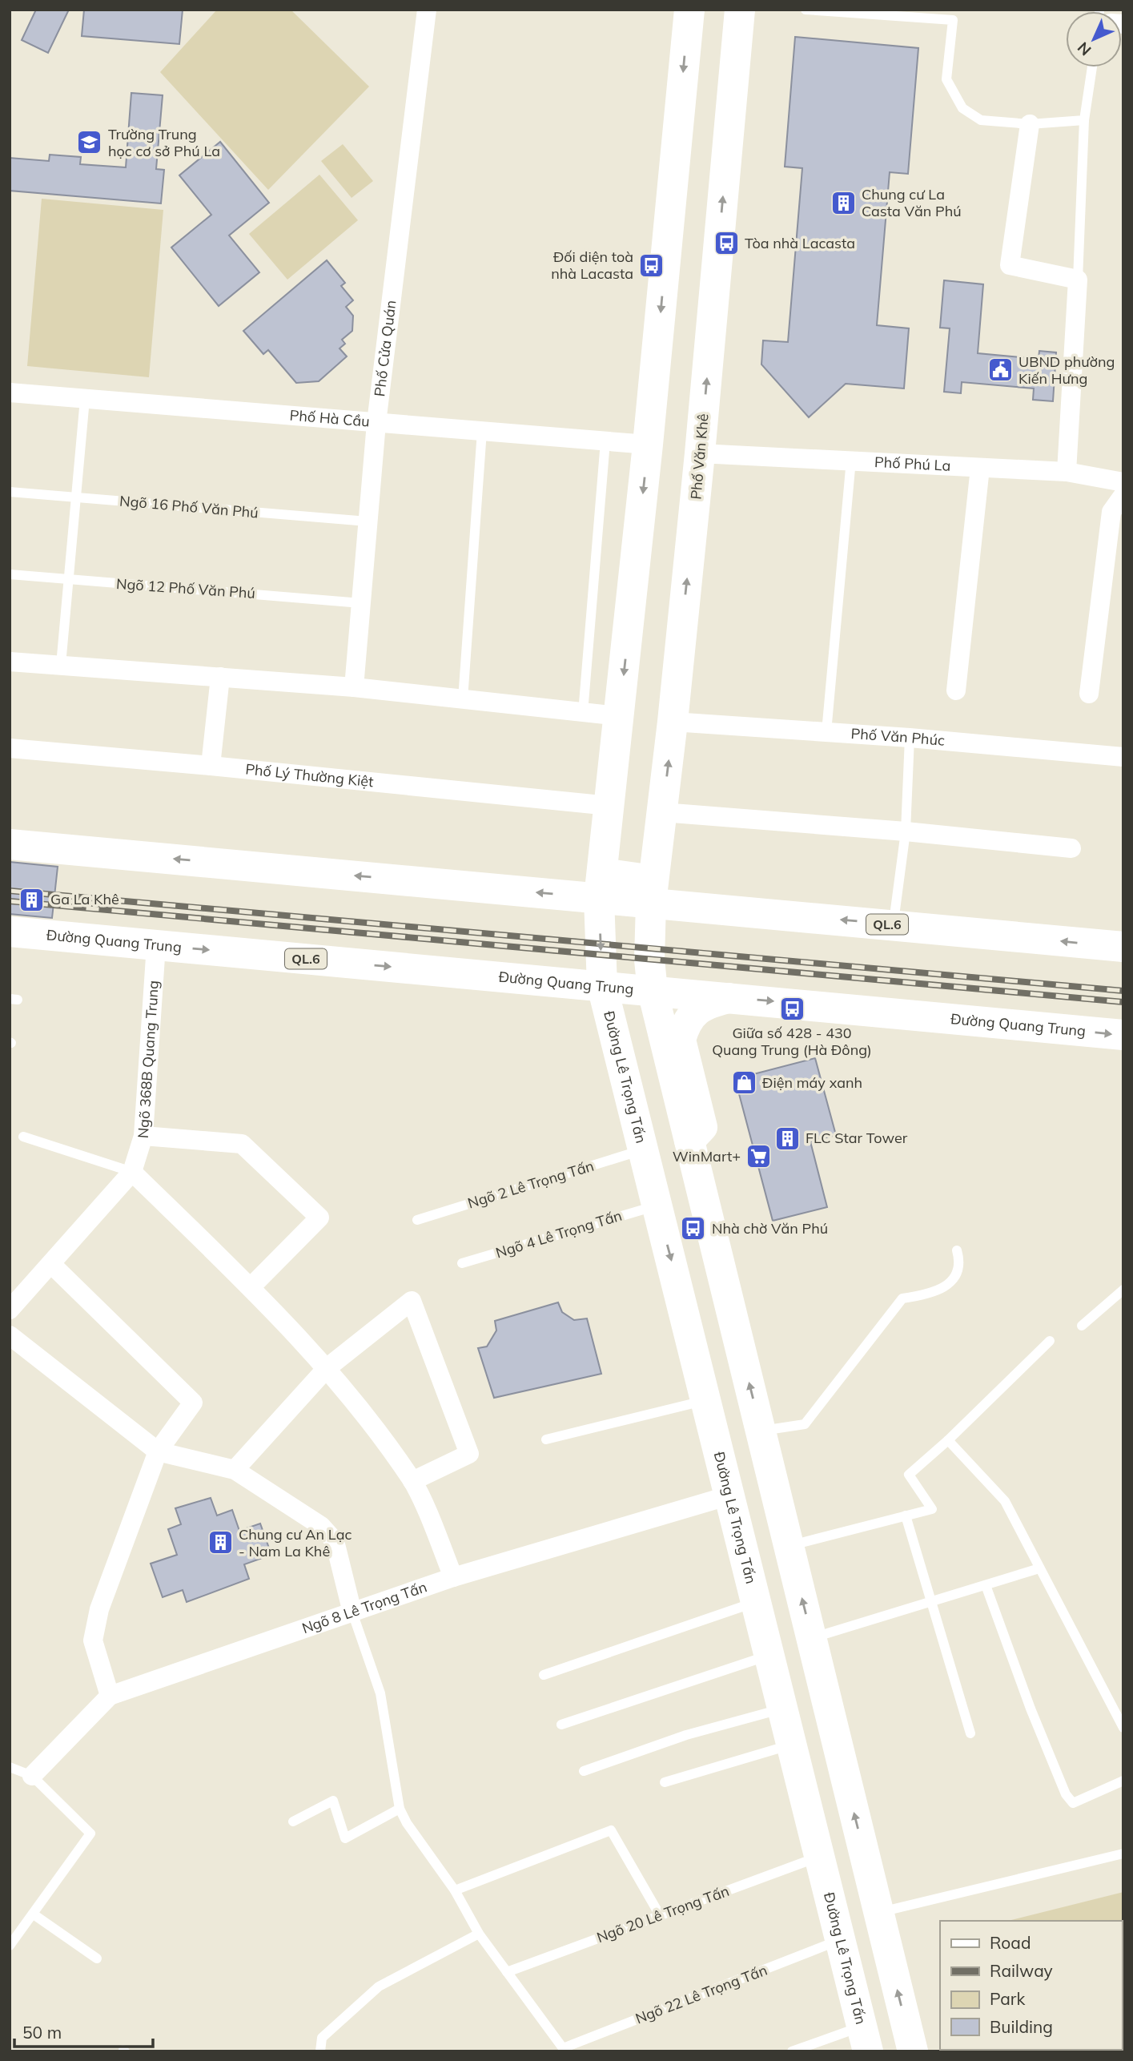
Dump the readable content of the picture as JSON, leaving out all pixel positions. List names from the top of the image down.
{
  "streets": {
    "main road": [
      "Phố Văn Khê",
      "QL.6",
      "Đường Quang Trung",
      "Đường Lê Trọng Tấn"
    ],
    "street": [
      "Phố Cửa Quán",
      "Phố Hà Cầu",
      "Phố Phú La",
      "Phố Văn Phúc",
      "Phố Lý Thường Kiệt",
      "Ngõ 368B Quang Trung",
      "Ngõ 8 Lê Trọng Tấn"
    ],
    "lane": [
      "Ngõ 16 Phố Văn Phú",
      "Ngõ 12 Phố Văn Phú",
      "Ngõ 2 Lê Trọng Tấn",
      "Ngõ 4 Lê Trọng Tấn",
      "Ngõ 20 Lê Trọng Tấn",
      "Ngõ 22 Lê Trọng Tấn"
    ]
  },
  "crossings": [
    ["Phố Cửa Quán", "Phố Hà Cầu"],
    ["Phố Cửa Quán", "Ngõ 16 Phố Văn Phú"],
    ["Phố Cửa Quán", "Ngõ 12 Phố Văn Phú"],
    ["Phố Văn Khê", "Phố Phú La"],
    ["Phố Văn Khê", "Phố Văn Phúc"],
    ["Phố Văn Khê", "QL.6"],
    ["Phố Văn Khê", "Đường Quang Trung"],
    ["QL.6", "Đường Lê Trọng Tấn"],
    ["Đường Quang Trung", "Ngõ 368B Quang Trung"],
    ["Đường Quang Trung", "Đường Lê Trọng Tấn"],
    ["Đường Lê Trọng Tấn", "Ngõ 2 Lê Trọng Tấn"],
    ["Đường Lê Trọng Tấn", "Ngõ 4 Lê Trọng Tấn"],
    ["Đường Lê Trọng Tấn", "Ngõ 8 Lê Trọng Tấn"],
    ["Đường Lê Trọng Tấn", "Ngõ 20 Lê Trọng Tấn"],
    ["Đường Lê Trọng Tấn", "Ngõ 22 Lê Trọng Tấn"]
  ],
  "places": {
    "school or university": ["Trường Trung học cơ sở Phú La"],
    "building": [
      "Chung cư La Casta Văn Phú",
      "Ga La Khê",
      "FLC Star Tower",
      "Chung cư An Lạc - Nam La Khê"
    ],
    "bus stop": [
      "Tòa nhà Lacasta",
      "Đối diện toà nhà Lacasta",
      "Giữa số 428 - 430 Quang Trung (Hà Đông)",
      "Nhà chờ Văn Phú"
    ],
    "public building": ["UBND phường Kiến Hưng"],
    "shop": ["Điện máy xanh"],
    "supermarket": ["WinMart+"]
  },
  "legend": [
    "Road",
    "Railway",
    "Park",
    "Building"
  ],
  "scale_bar": "50 m",
  "north": "bottom left"
}
